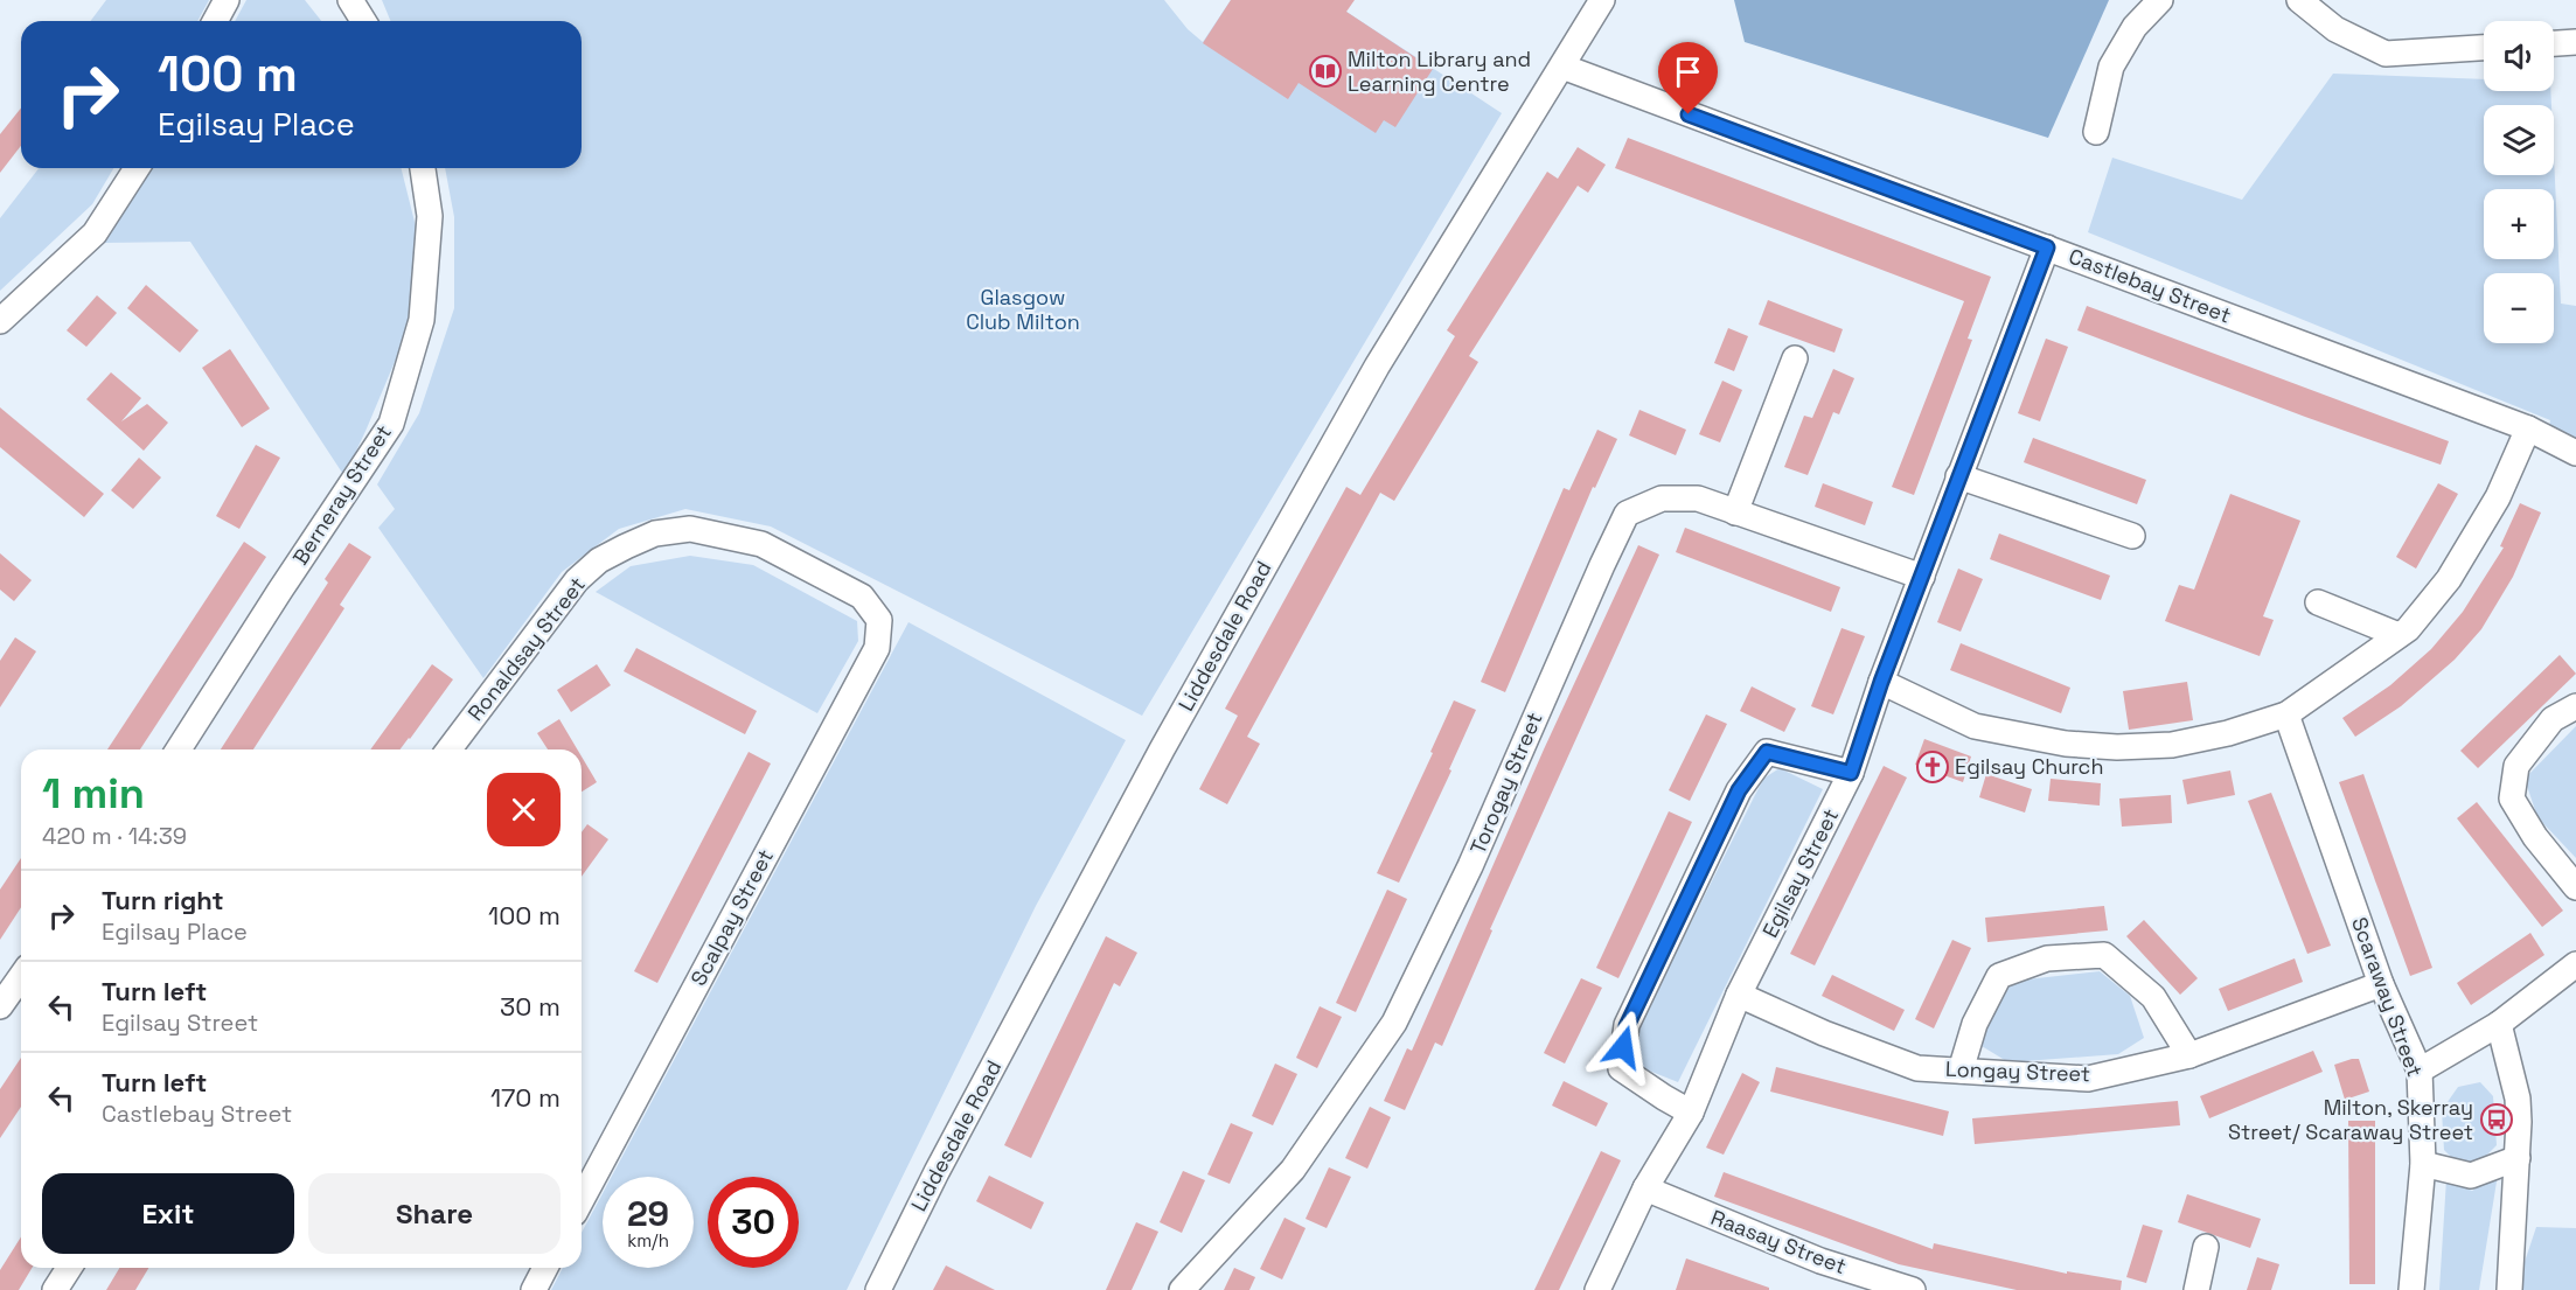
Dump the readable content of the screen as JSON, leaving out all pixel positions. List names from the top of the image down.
{
  "streets": {
    "street": [
      "Castlebay Street",
      "Berneray Street",
      "Liddesdale Road",
      "Ronaldsay Street",
      "Torogay Street",
      "Egilsay Street",
      "Scalpay Street",
      "Scaraway Street",
      "Longay Street",
      "Raasay Street"
    ]
  },
  "crossings": [
    ["Castlebay Street", "Liddesdale Road"],
    ["Castlebay Street", "Egilsay Street"],
    ["Ronaldsay Street", "Scalpay Street"],
    ["Torogay Street", "Egilsay Street"],
    ["Egilsay Street", "Longay Street"],
    ["Egilsay Street", "Raasay Street"],
    ["Scaraway Street", "Longay Street"]
  ],
  "parks": ["Glasgow Club Milton"],
  "places": {
    "library": ["Milton Library and Learning Centre"],
    "church": ["Egilsay Church"],
    "bus stop": ["Milton, Skerray Street/ Scaraway Street"]
  },
  "page": {
    "map_buttons": ["+", "−"],
    "turn": ["100 m", "Egilsay Place"],
    "heading": ["1 min", "420 m · 14:39"],
    "list": [
      {
        "name": "Turn right",
        "note": "Egilsay Place",
        "value": "100 m"
      },
      {
        "name": "Turn left",
        "note": "Egilsay Street",
        "value": "30 m"
      },
      {
        "name": "Turn left",
        "note": "Castlebay Street",
        "value": "170 m"
      }
    ],
    "buttons": ["Exit", "Share"],
    "speed": "29 km/h",
    "limit": "30"
  }
}
